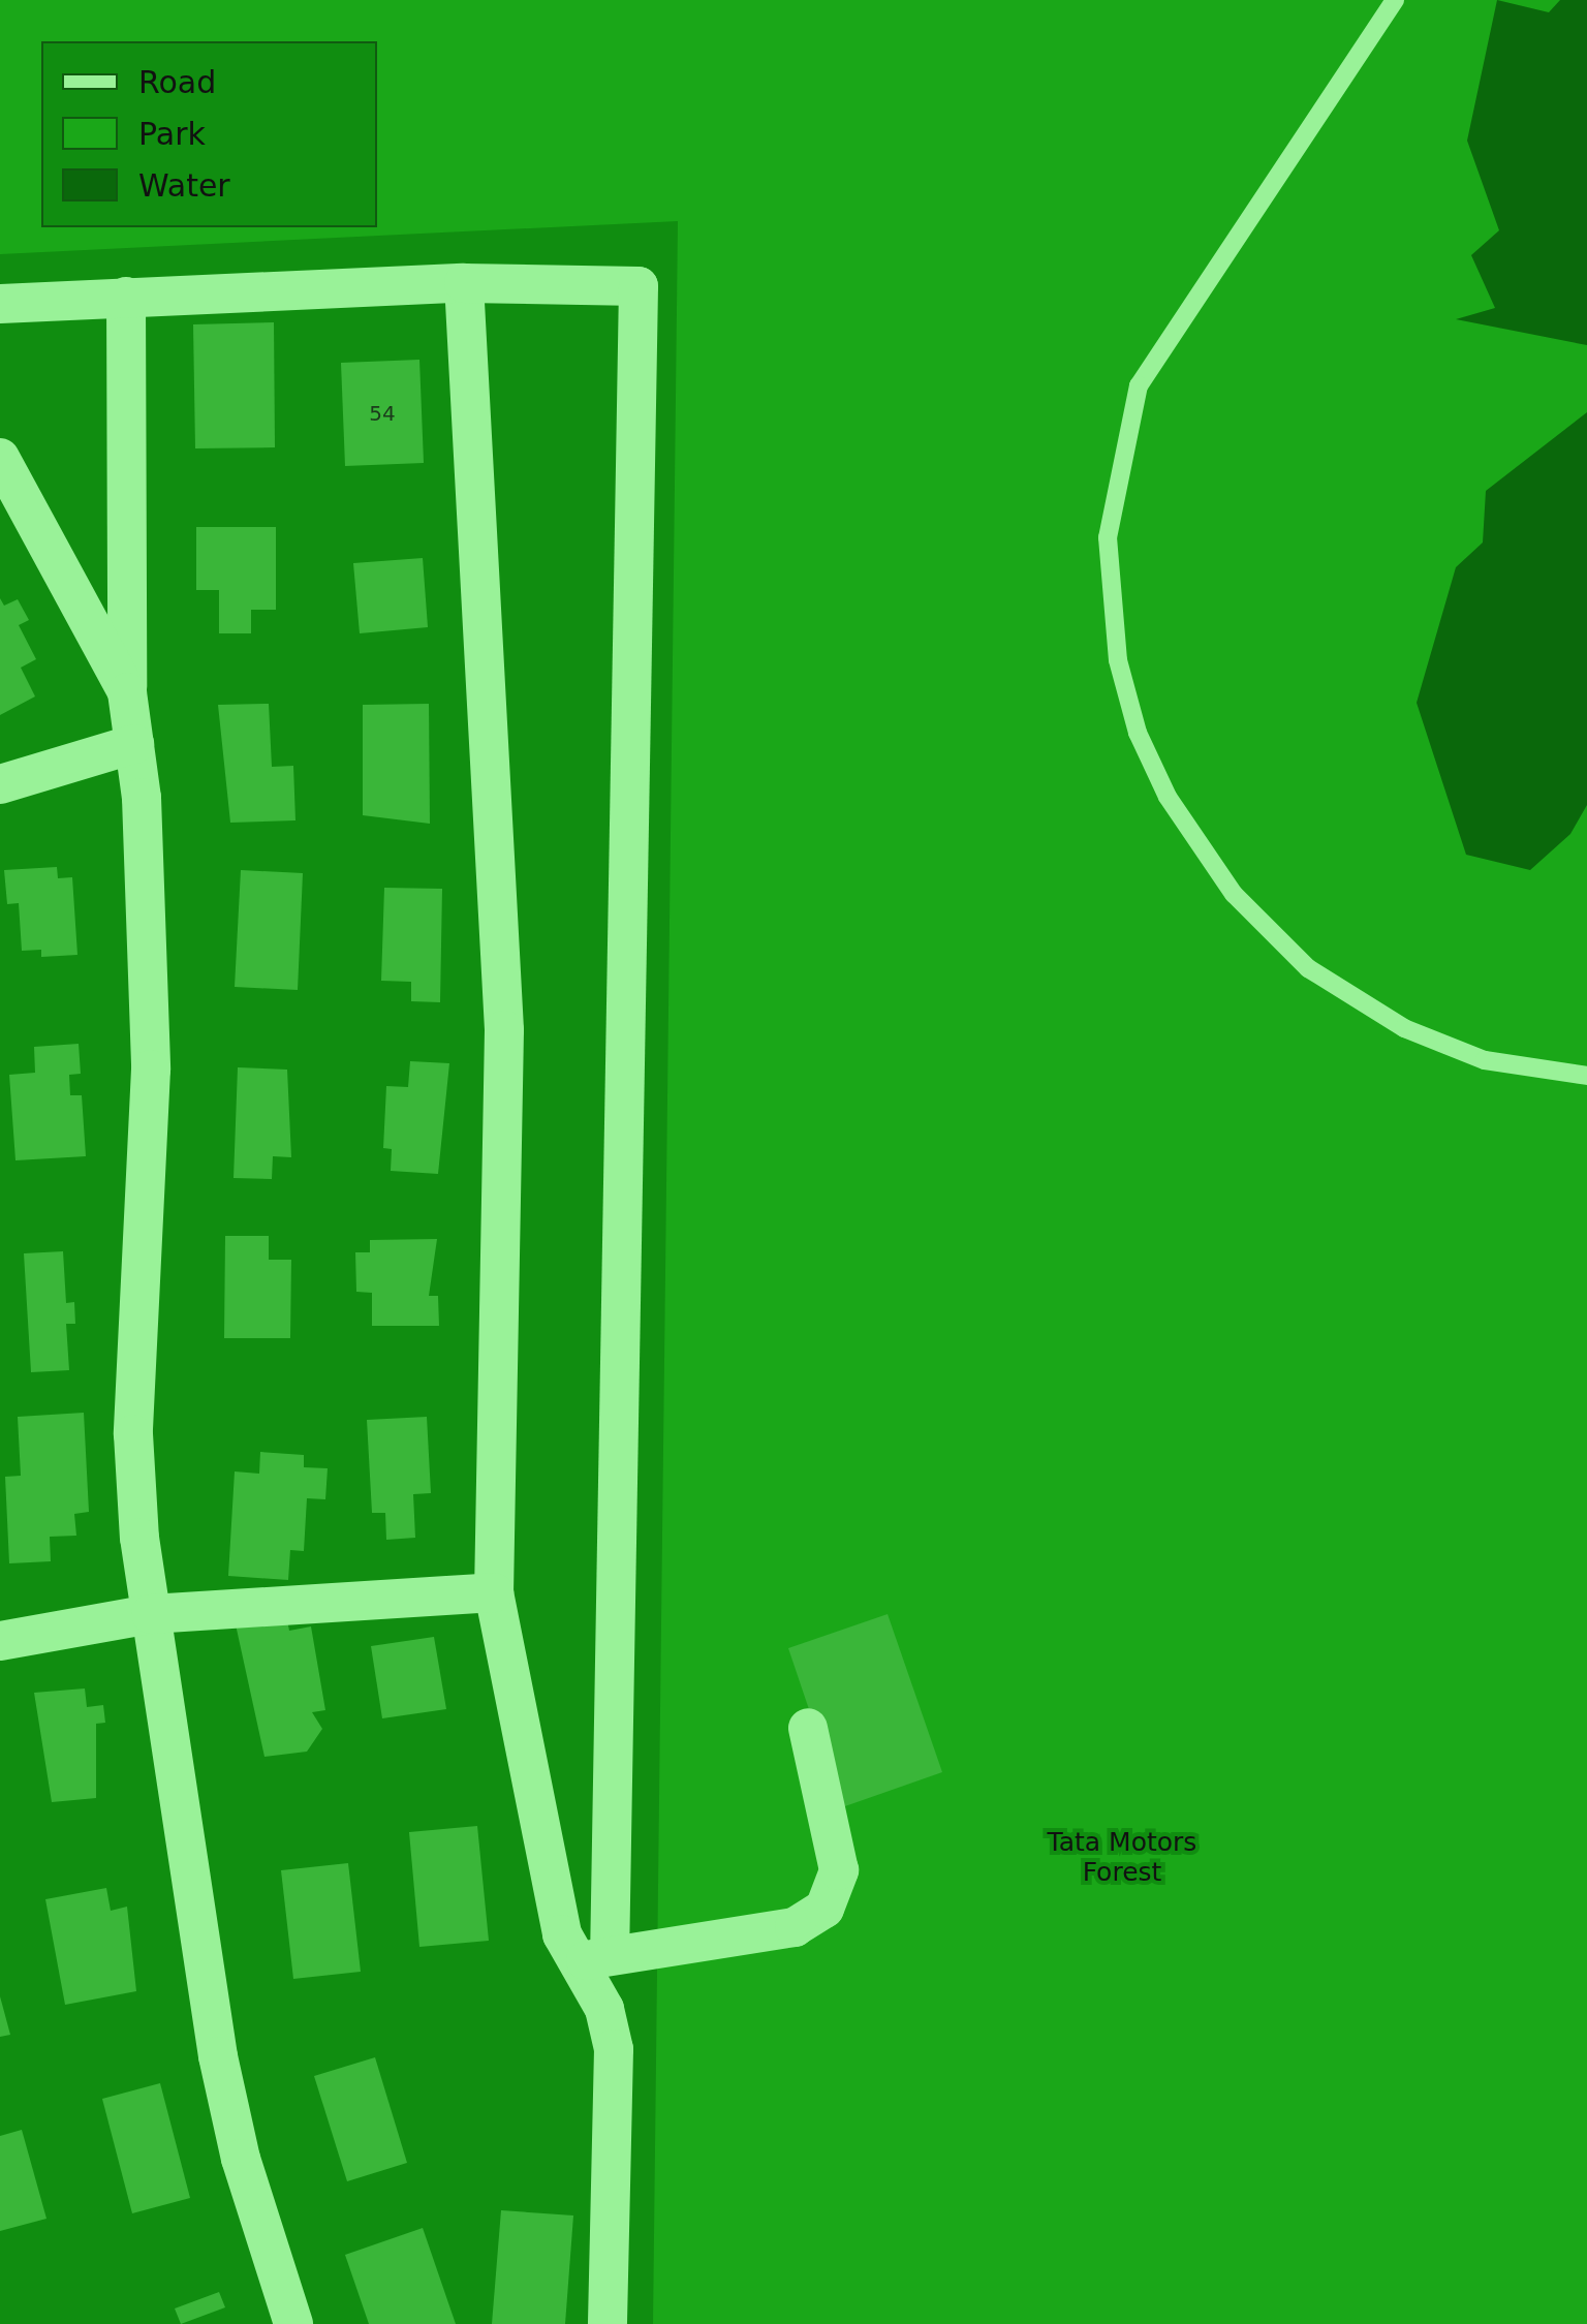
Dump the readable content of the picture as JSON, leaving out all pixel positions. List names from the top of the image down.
{
  "parks": ["Tata Motors Forest"],
  "house_numbers": ["54"],
  "legend": ["Road", "Park", "Water"]
}
